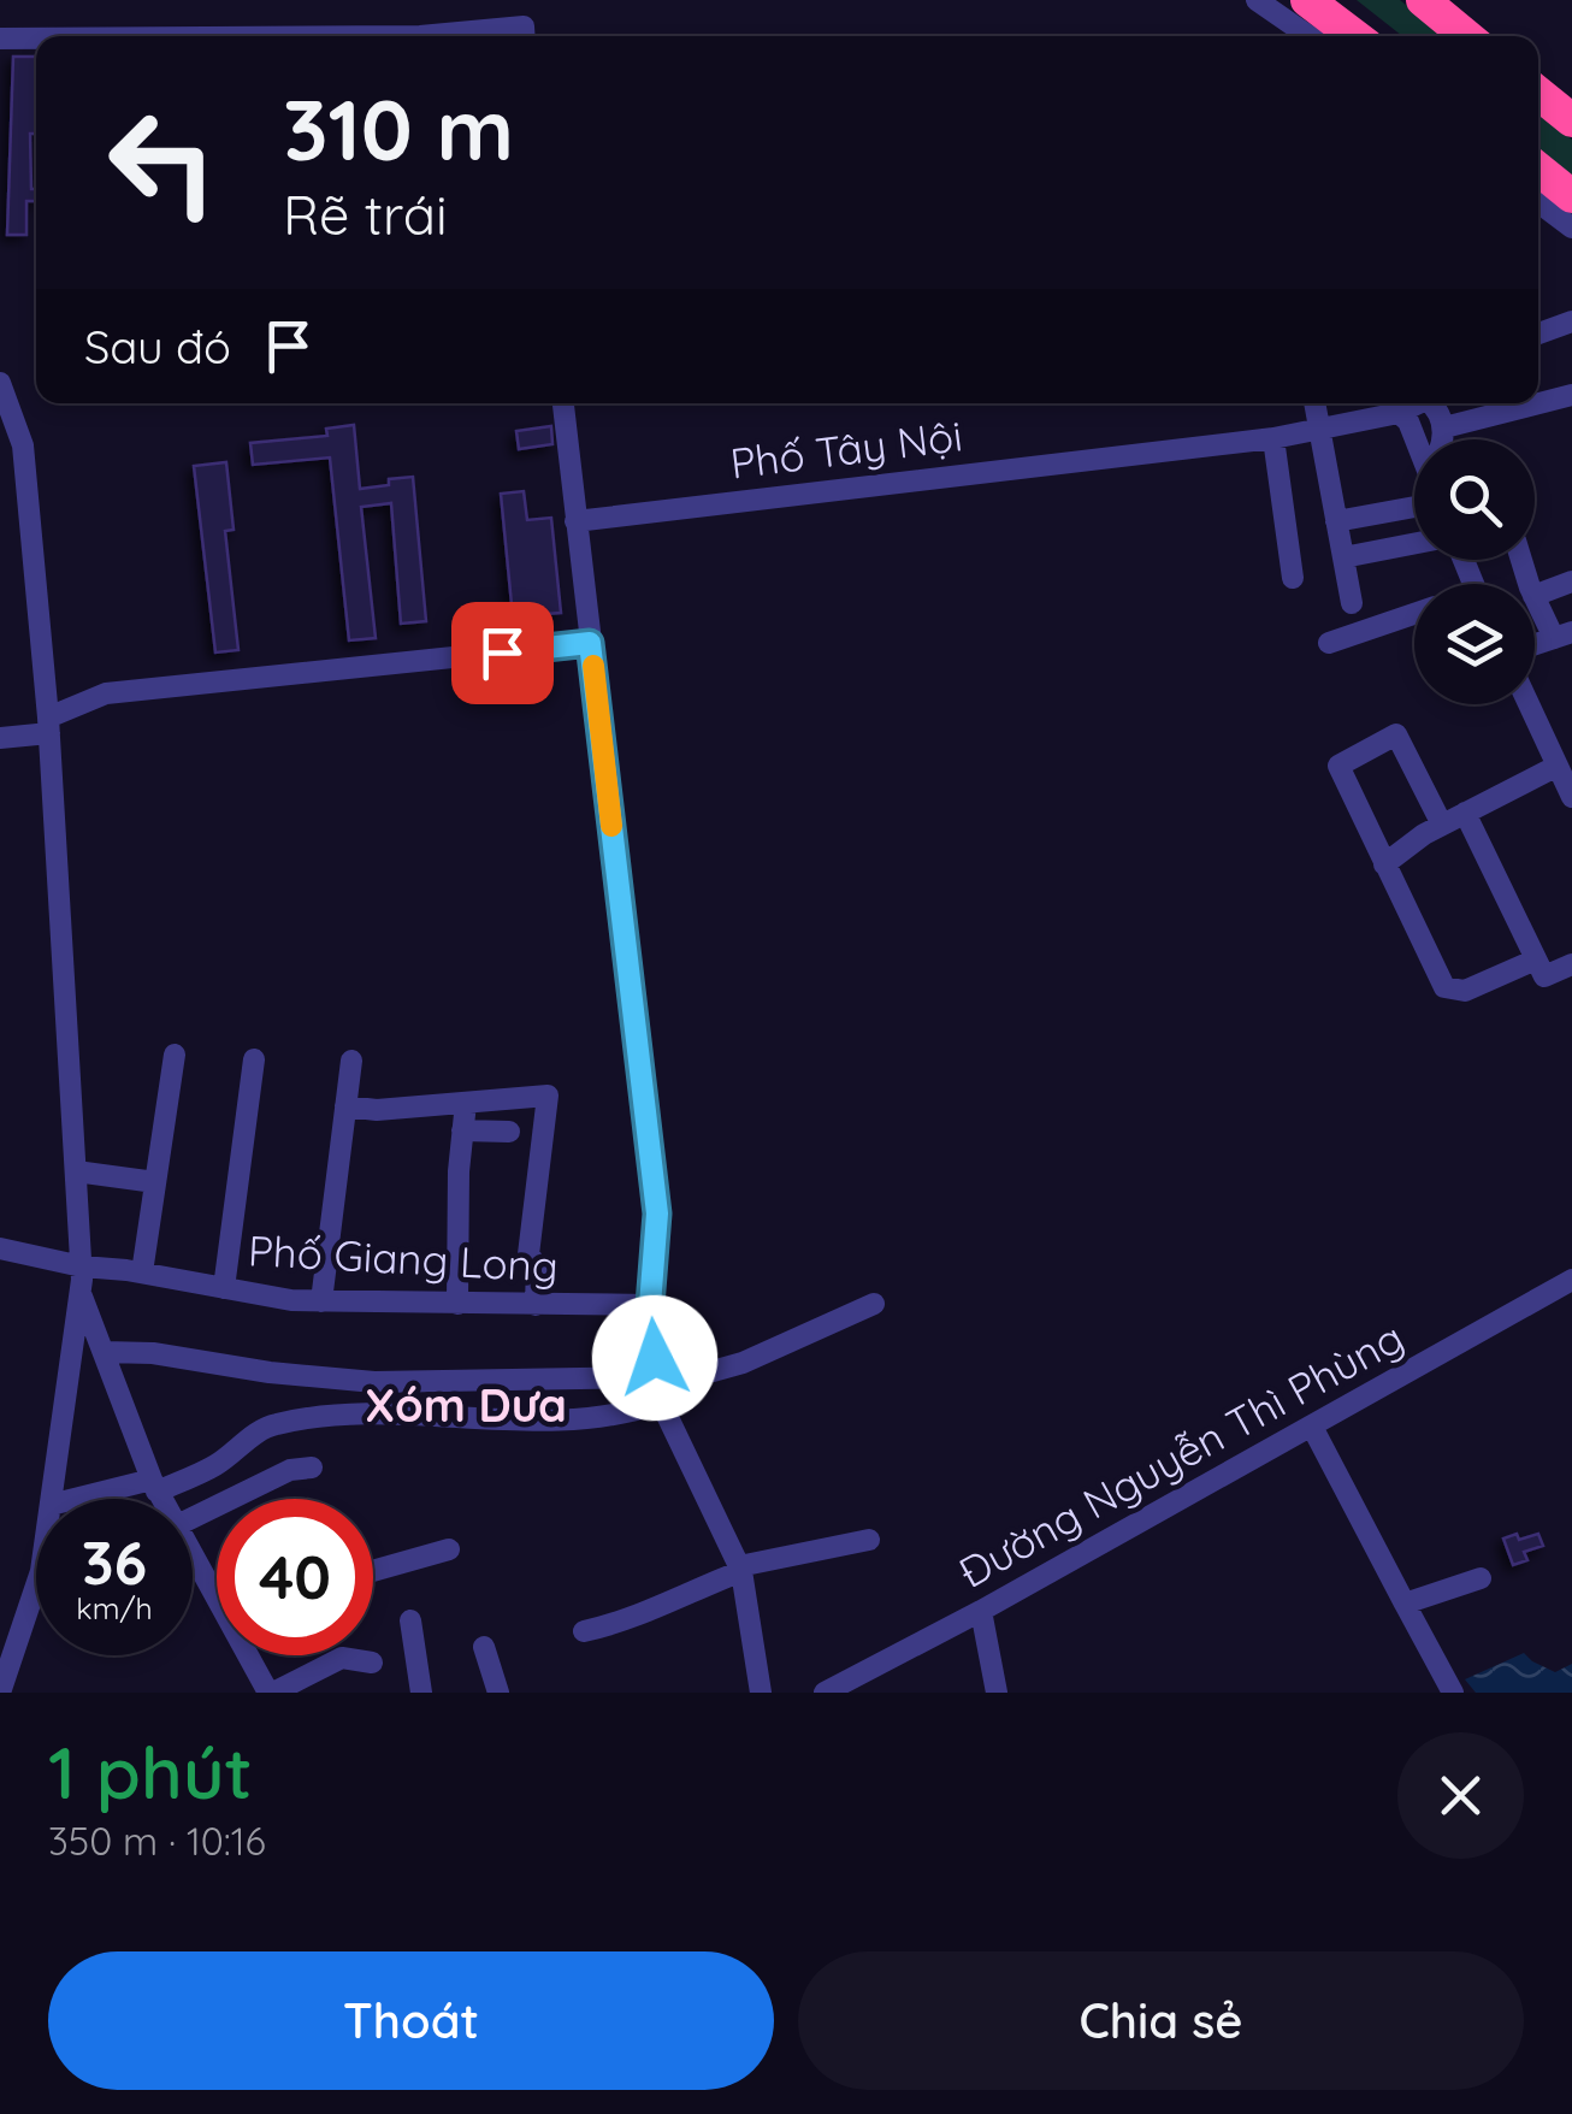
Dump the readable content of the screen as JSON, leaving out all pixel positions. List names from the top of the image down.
{
  "streets": {
    "street": ["Phố Tây Nội", "Phố Giang Long", "Đường Nguyễn Thì Phùng"]
  },
  "districts": ["Xóm Dưa"],
  "page": {
    "turn": ["310 m", "Rẽ trái"],
    "then": "Sau đó",
    "speed": "36 km/h",
    "limit": "40",
    "heading": ["1 phút", "350 m · 10:16"],
    "buttons": ["Thoát", "Chia sẻ"]
  }
}
